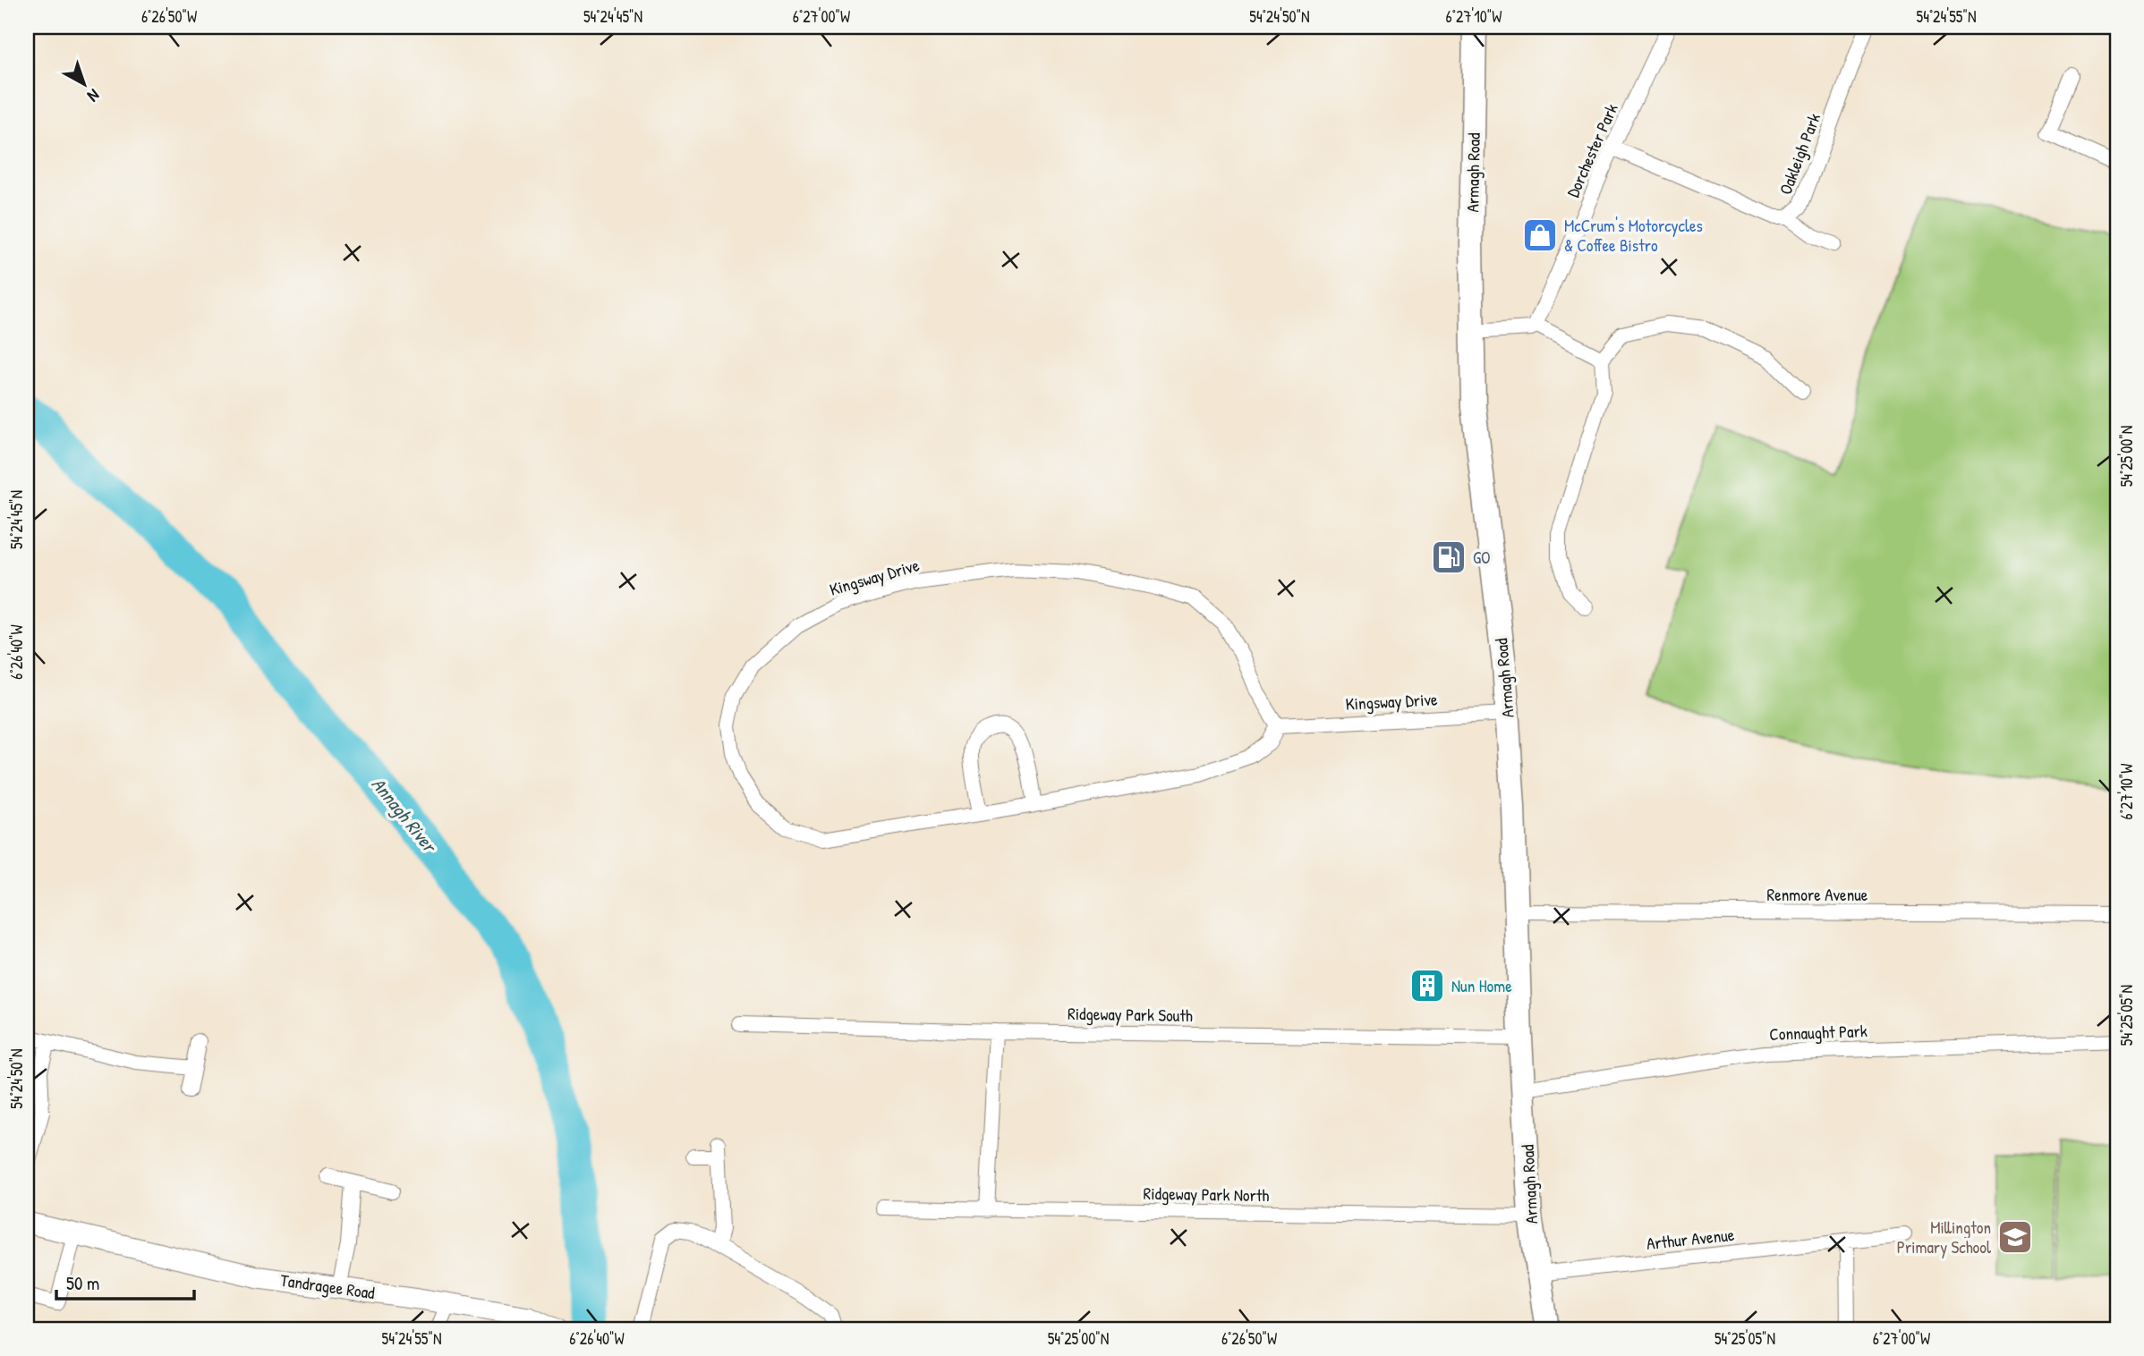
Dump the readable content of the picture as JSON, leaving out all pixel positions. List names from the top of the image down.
{
  "streets": {
    "main road": ["Armagh Road", "Tandragee Road"],
    "street": [
      "Dorchester Park",
      "Oakleigh Park",
      "Kingsway Drive",
      "Renmore Avenue",
      "Ridgeway Park South",
      "Connaught Park",
      "Ridgeway Park North",
      "Arthur Avenue"
    ]
  },
  "crossings": [
    ["Dorchester Park", "Oakleigh Park"],
    ["Armagh Road", "Kingsway Drive"],
    ["Armagh Road", "Renmore Avenue"],
    ["Armagh Road", "Ridgeway Park South"],
    ["Armagh Road", "Connaught Park"],
    ["Armagh Road", "Ridgeway Park North"],
    ["Armagh Road", "Arthur Avenue"]
  ],
  "water": ["Annagh River"],
  "places": {
    "shop": ["McCrum's Motorcycles & Coffee Bistro"],
    "fuel station": ["GO"],
    "building": ["Nun Home"],
    "school or university": ["Millington Primary School"]
  },
  "scale_bar": "50 m",
  "north": "bottom right",
  "coordinates": [
    "6°26'50\"W",
    "54°24'45\"N",
    "6°27'00\"W",
    "54°24'50\"N",
    "6°27'10\"W",
    "54°24'55\"N",
    "54°25'00\"N",
    "6°26'40\"W",
    "54°25'05\"N"
  ]
}
